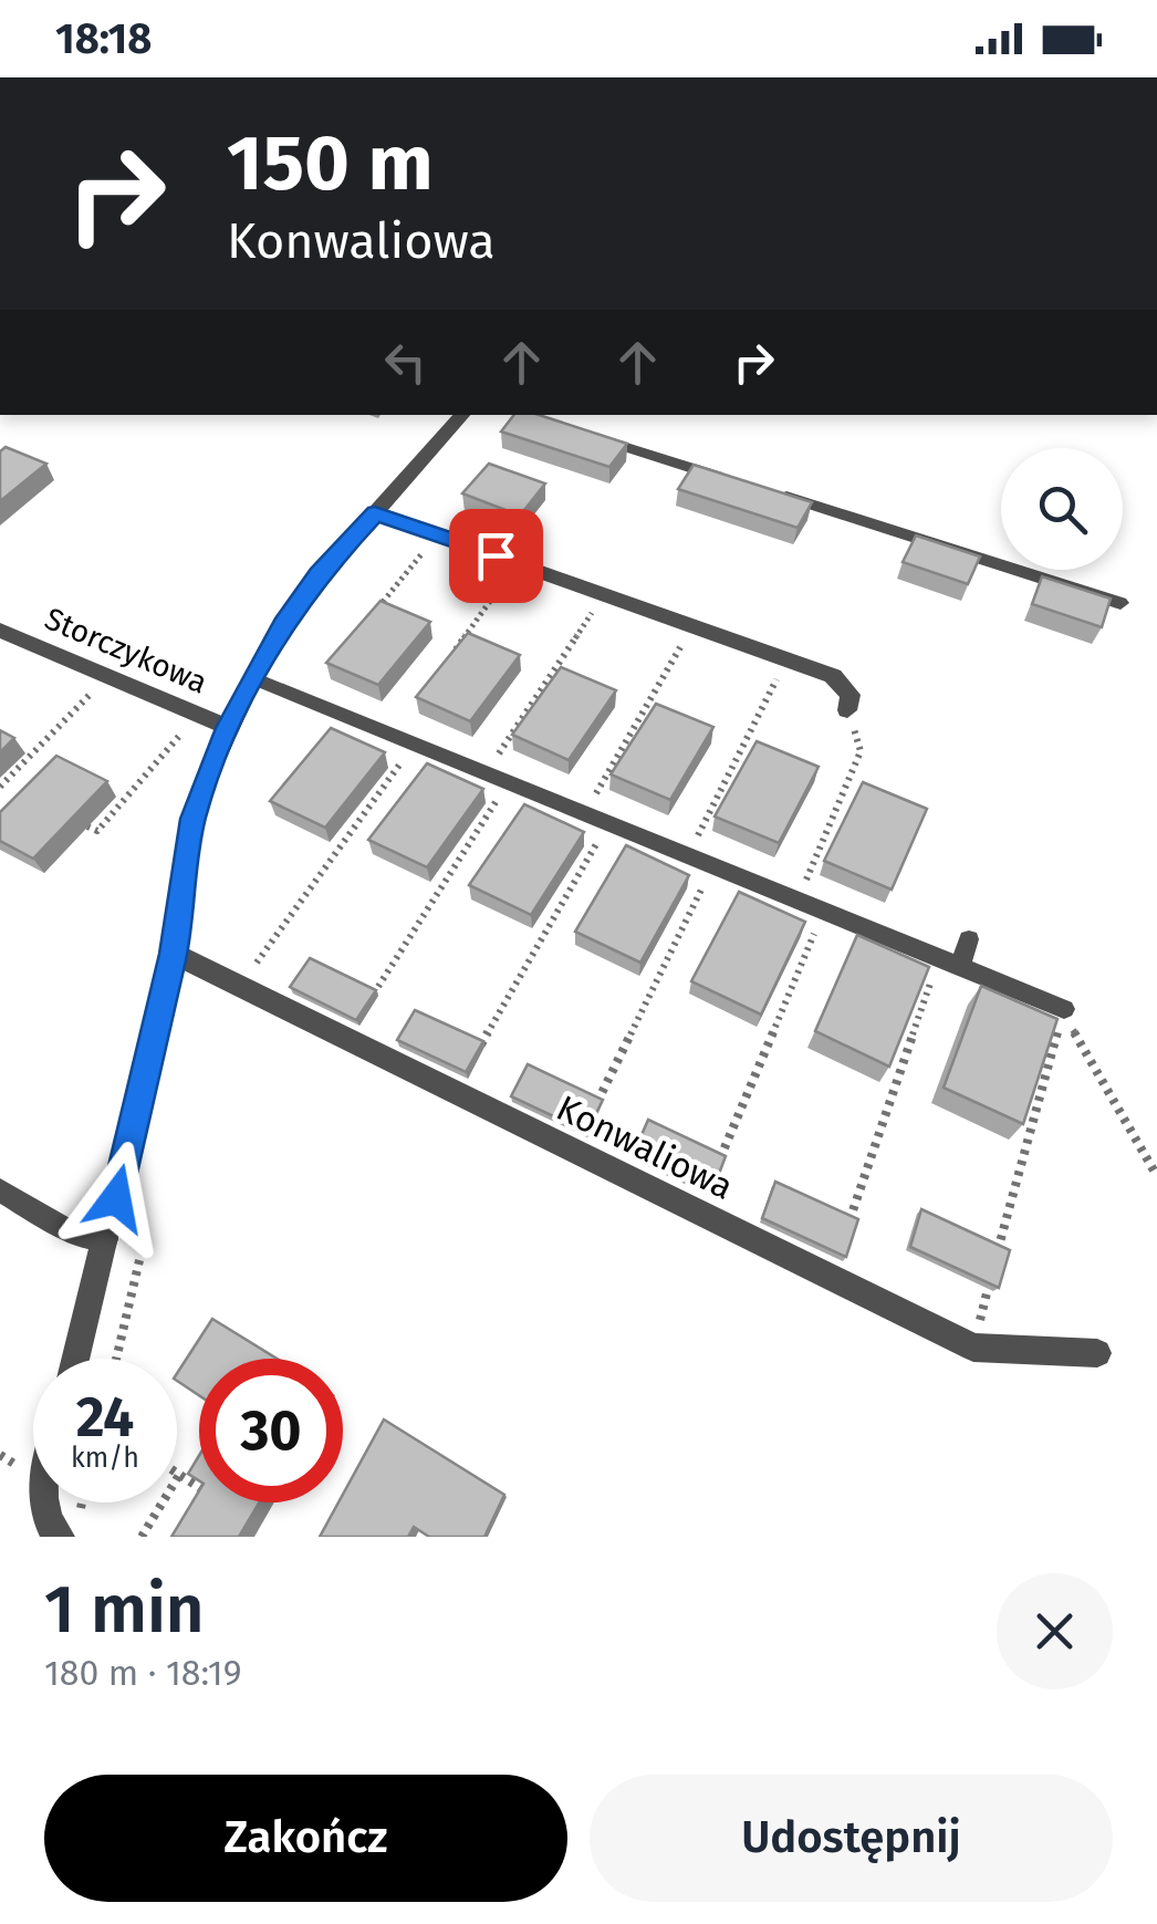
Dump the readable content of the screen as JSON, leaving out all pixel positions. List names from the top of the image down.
{
  "streets": {
    "street": ["Storczykowa", "Konwaliowa"]
  },
  "page": {
    "status": "18:18",
    "turn": ["150 m", "Konwaliowa"],
    "speed": "24 km/h",
    "limit": "30",
    "heading": ["1 min", "180 m · 18:19"],
    "buttons": ["Zakończ", "Udostępnij"]
  }
}
